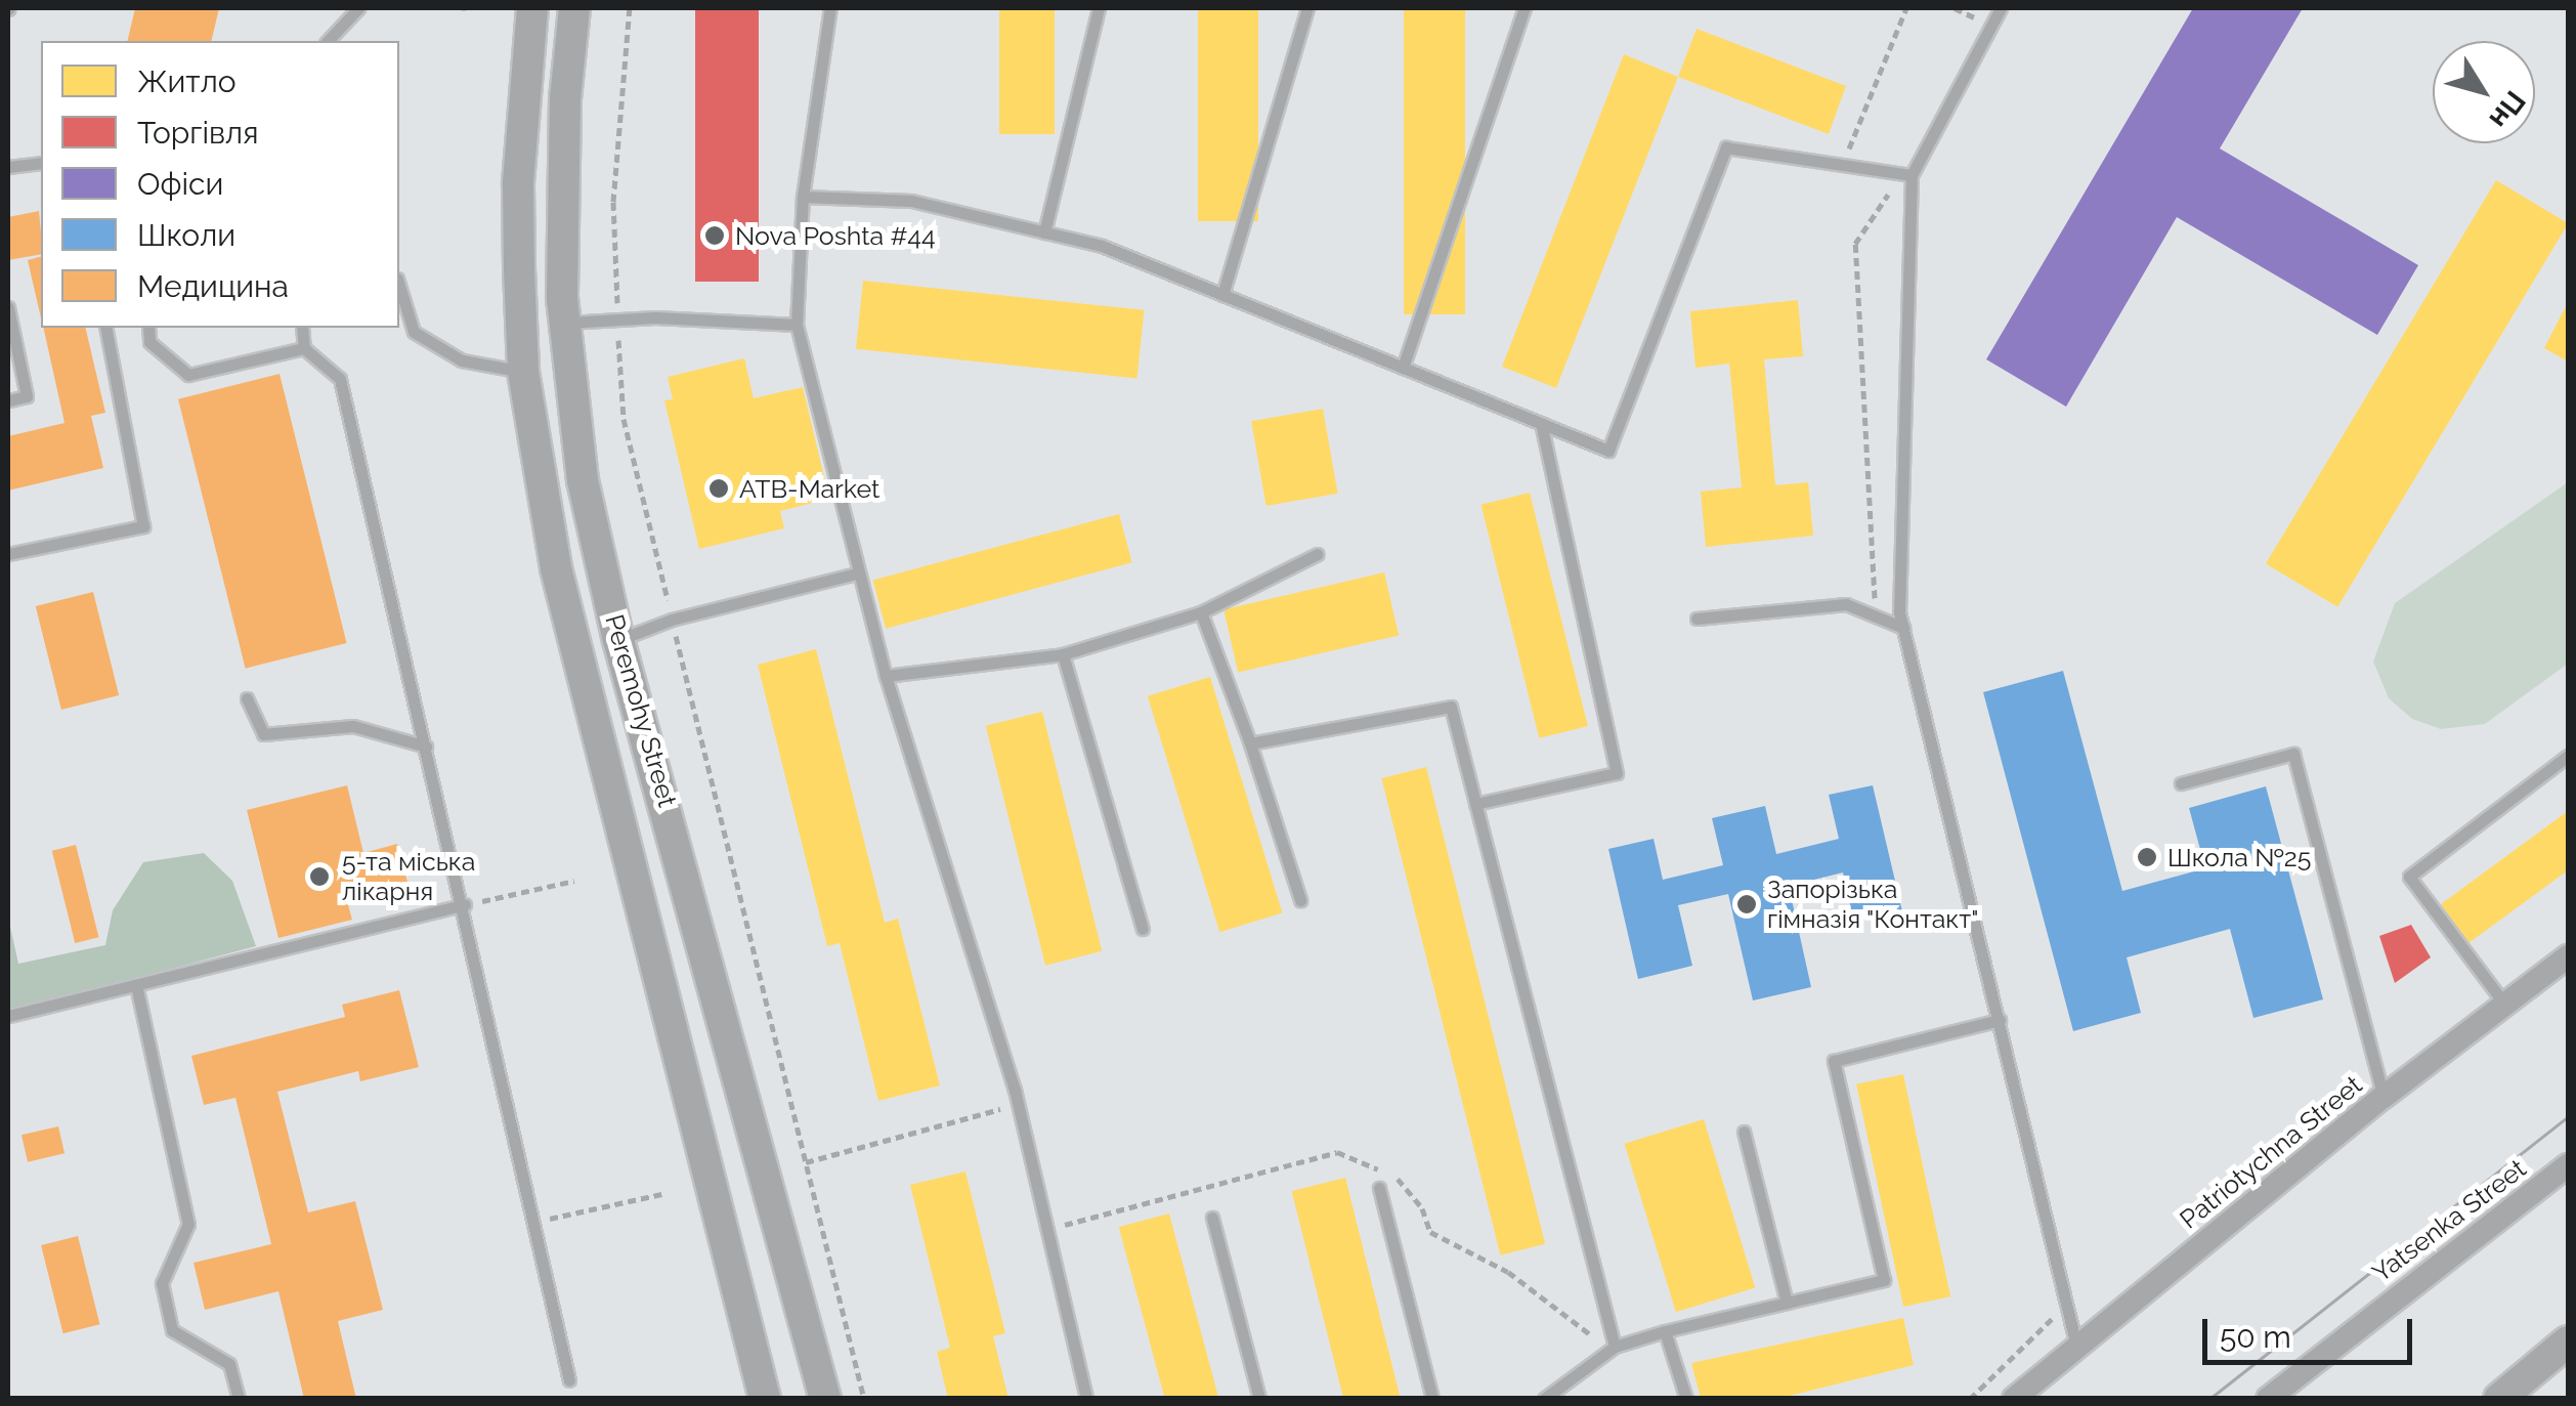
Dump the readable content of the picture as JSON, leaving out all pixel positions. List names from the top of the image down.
{
  "streets": {
    "main road": ["Peremohy Street"],
    "street": ["Patriotychna Street", "Yatsenka Street"]
  },
  "places": [
    "Nova Poshta #44",
    "ATB-Market",
    "Школа №25",
    "5-та міська лікарня",
    "Запорізька гімназія \"Контакт\""
  ],
  "legend": [
    "Житло",
    "Торгівля",
    "Офіси",
    "Школи",
    "Медицина"
  ],
  "scale_bar": "50 m",
  "north": "bottom right"
}
